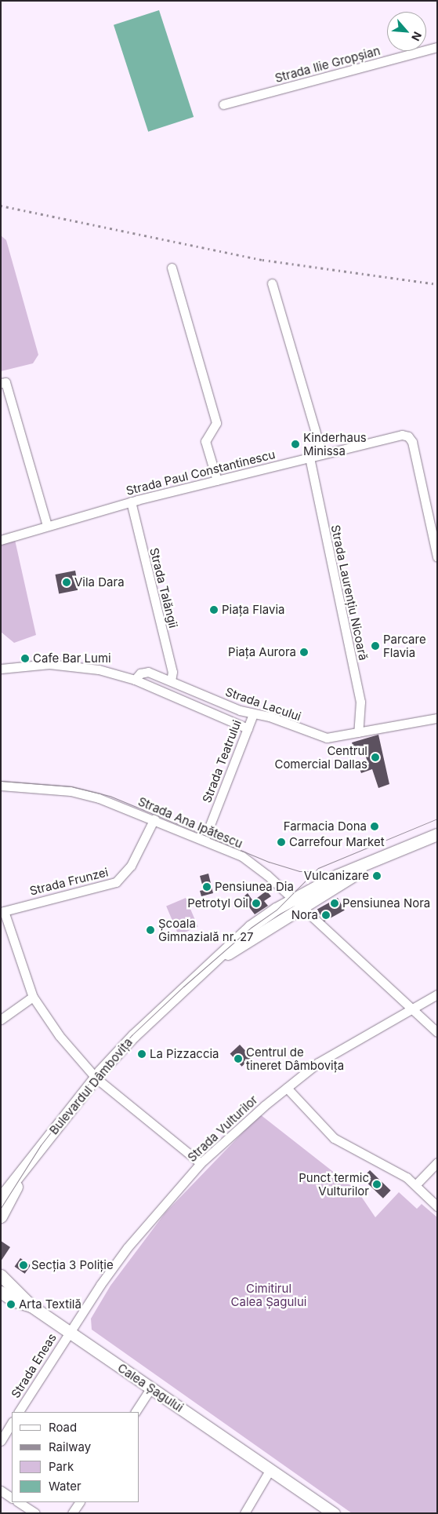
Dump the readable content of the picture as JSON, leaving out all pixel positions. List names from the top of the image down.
{
  "streets": {
    "main road": ["Bulevardul Dâmbovița", "Calea Șagului"],
    "street": [
      "Strada Ilie Gropșian",
      "Strada Paul Constantinescu",
      "Strada Talăngii",
      "Strada Laurențiu Nicoară",
      "Strada Lacului",
      "Strada Teatrului",
      "Strada Ana Ipătescu",
      "Strada Frunzei",
      "Strada Vulturilor",
      "Strada Eneas"
    ]
  },
  "crossings": [
    ["Strada Paul Constantinescu", "Strada Talăngii"],
    ["Strada Paul Constantinescu", "Strada Laurențiu Nicoară"],
    ["Strada Talăngii", "Strada Lacului"],
    ["Strada Laurențiu Nicoară", "Strada Lacului"],
    ["Strada Lacului", "Strada Teatrului"],
    ["Strada Teatrului", "Strada Ana Ipătescu"],
    ["Strada Ana Ipătescu", "Strada Frunzei"],
    ["Strada Ana Ipătescu", "Bulevardul Dâmbovița"],
    ["Strada Ana Ipătescu", "Strada Vulturilor"],
    ["Strada Vulturilor", "Strada Eneas"],
    ["Strada Vulturilor", "Calea Șagului"],
    ["Strada Eneas", "Calea Șagului"]
  ],
  "parks": ["Cimitirul Calea Șagului"],
  "places": [
    "Kinderhaus Minissa",
    "Vila Dara",
    "Piața Flavia",
    "Parcare Flavia",
    "Piața Aurora",
    "Cafe Bar Lumi",
    "Centrul Comercial Dallas",
    "Farmacia Dona",
    "Carrefour Market",
    "Vulcanizare",
    "Pensiunea Dia",
    "Petrotyl Oil",
    "Pensiunea Nora",
    "Nora",
    "Școala Gimnazială nr. 27",
    "La Pizzaccia",
    "Centrul de tineret Dâmbovița",
    "Punct termic Vulturilor",
    "Secția 3 Poliție",
    "Arta Textilă"
  ],
  "legend": [
    "Road",
    "Railway",
    "Park",
    "Water"
  ],
  "north": "bottom right"
}
